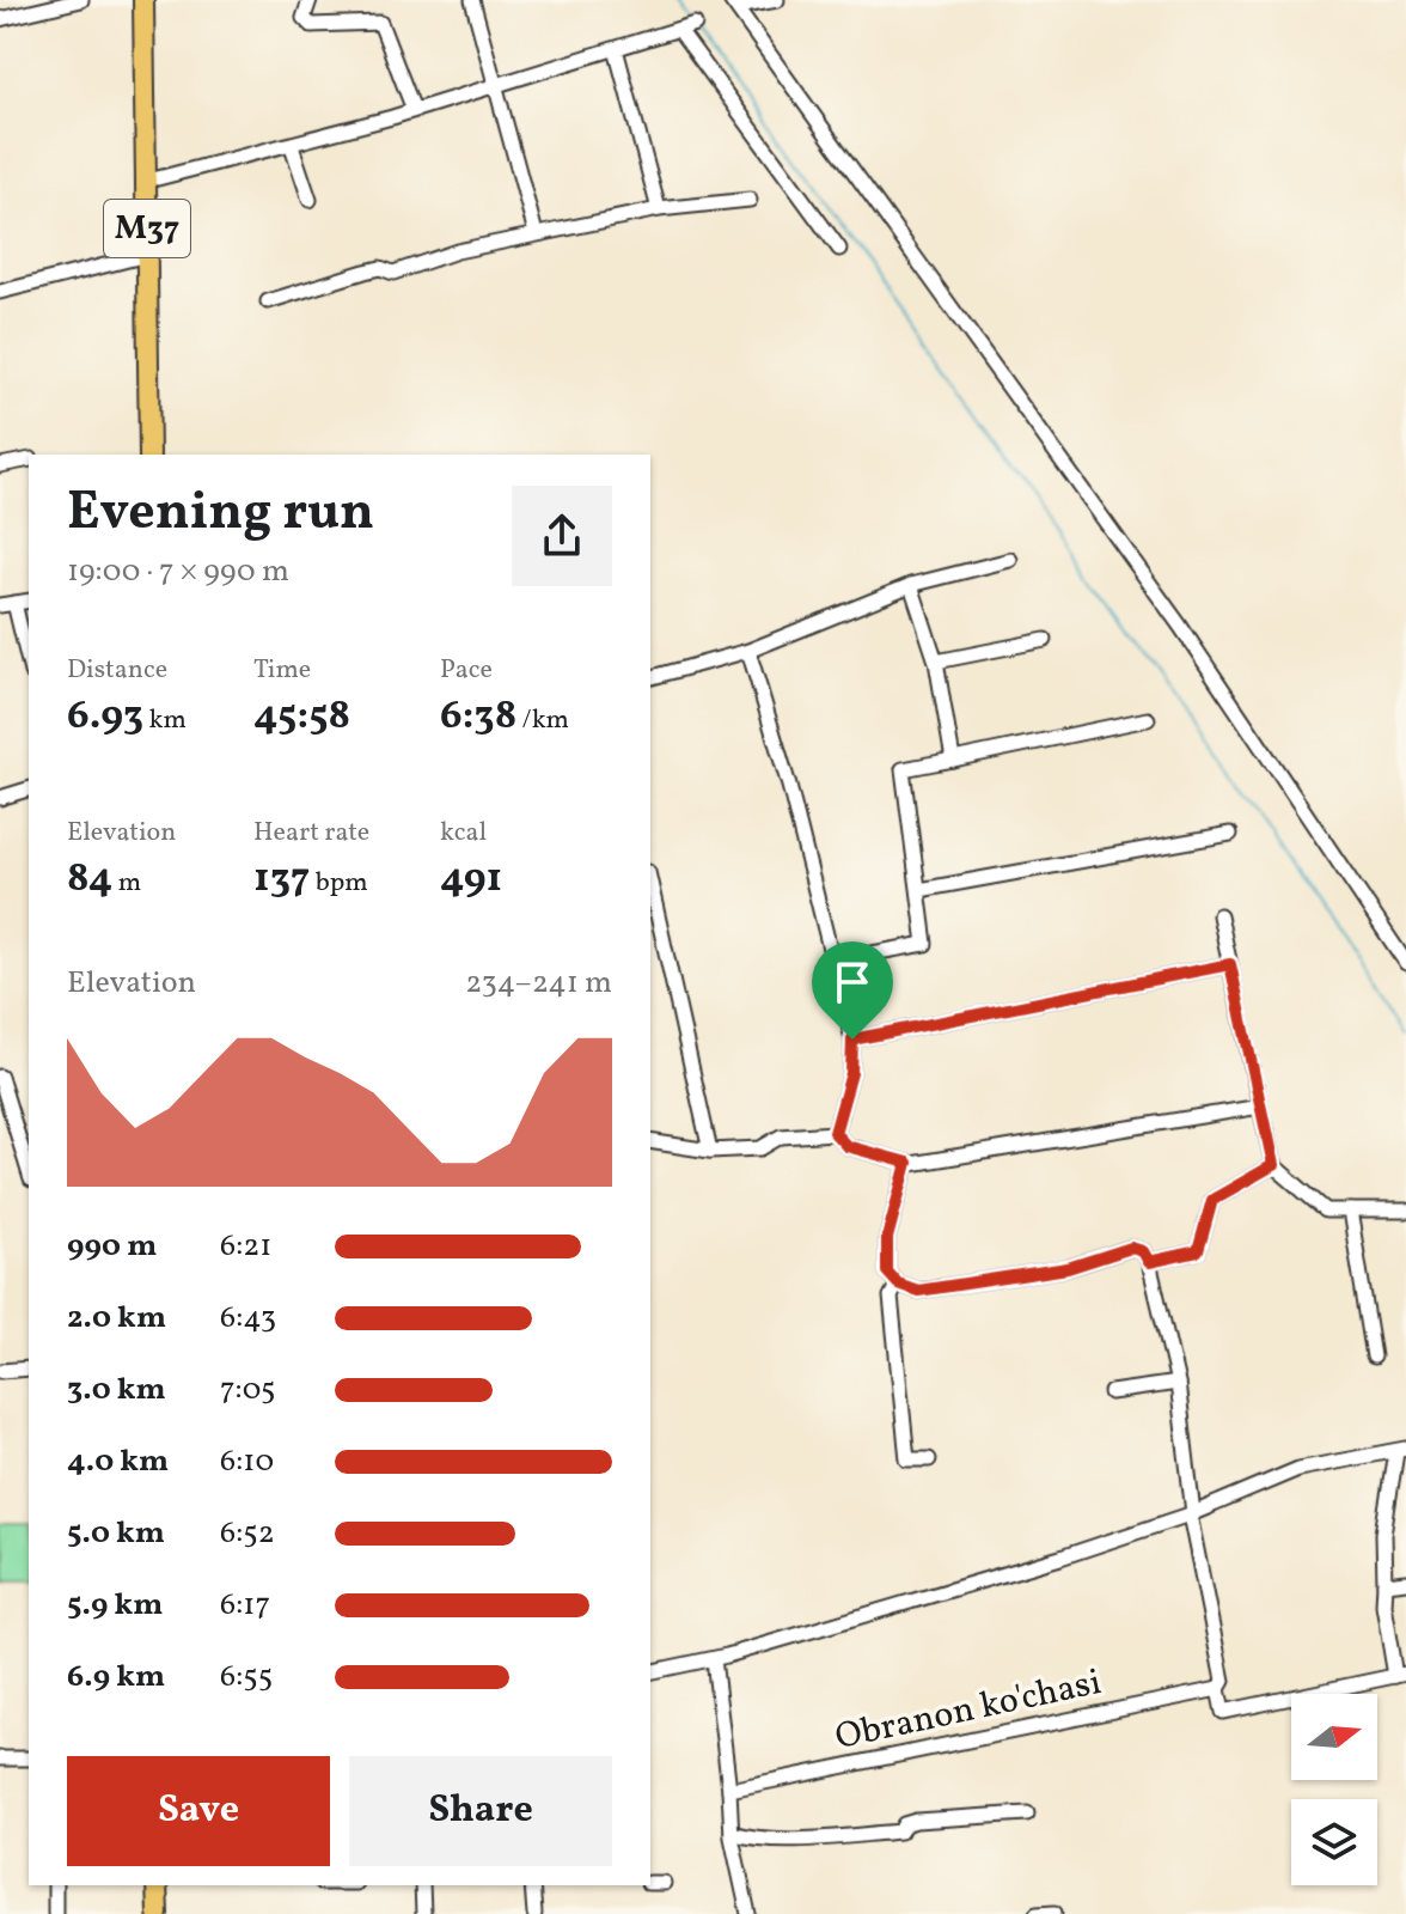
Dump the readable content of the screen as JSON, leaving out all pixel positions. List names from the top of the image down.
{
  "streets": {
    "highway": ["M37"],
    "street": ["Obranon ko'chasi"]
  },
  "north": "right",
  "page": {
    "heading": ["Evening run", "19:00 · 7 × 990 m"],
    "stats": [
      ["Distance", "6.93 km"],
      ["Time", "45:58"],
      ["Pace", "6:38 /km"],
      ["Elevation", "84 m"],
      ["Heart rate", "137 bpm"],
      ["kcal", "491"]
    ],
    "chart": ["Elevation", "234–241 m"],
    "list": [
      {
        "name": "990 m",
        "note": "6:21"
      },
      {
        "name": "2.0 km",
        "note": "6:43"
      },
      {
        "name": "3.0 km",
        "note": "7:05"
      },
      {
        "name": "4.0 km",
        "note": "6:10"
      },
      {
        "name": "5.0 km",
        "note": "6:52"
      },
      {
        "name": "5.9 km",
        "note": "6:17"
      },
      {
        "name": "6.9 km",
        "note": "6:55"
      }
    ],
    "buttons": ["Save", "Share"]
  }
}
